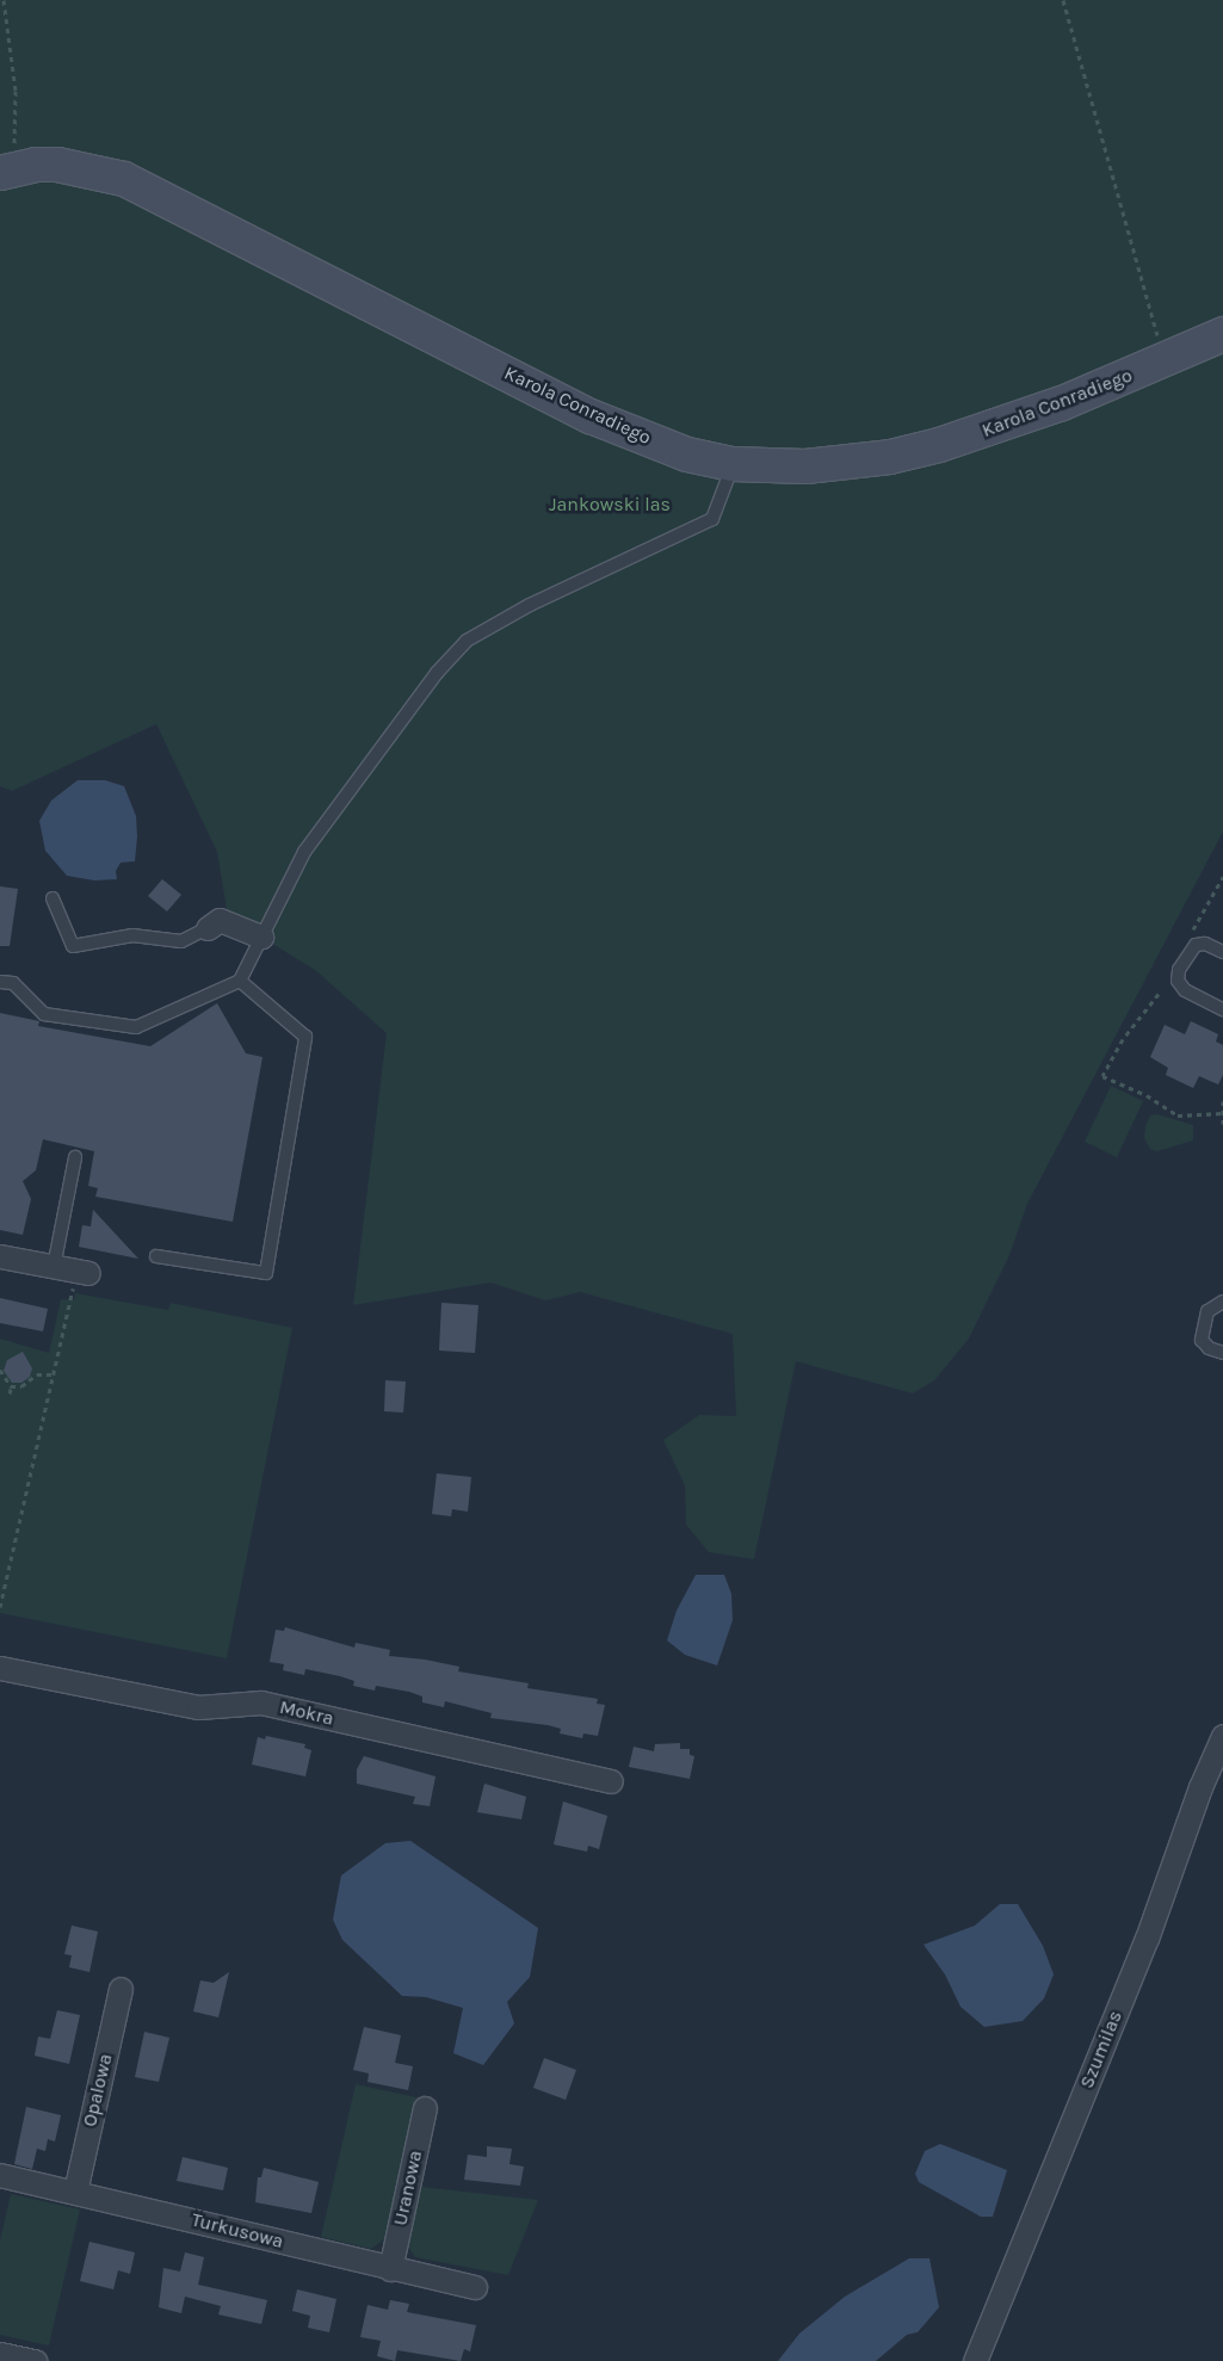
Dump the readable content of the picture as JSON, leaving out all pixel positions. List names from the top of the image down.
{
  "streets": {
    "street": [
      "Karola Conradiego",
      "Mokra",
      "Szumilas",
      "Opalowa",
      "Uranowa",
      "Turkusowa"
    ]
  },
  "crossings": [
    ["Opalowa", "Turkusowa"],
    ["Uranowa", "Turkusowa"]
  ],
  "parks": ["Jankowski las"]
}
